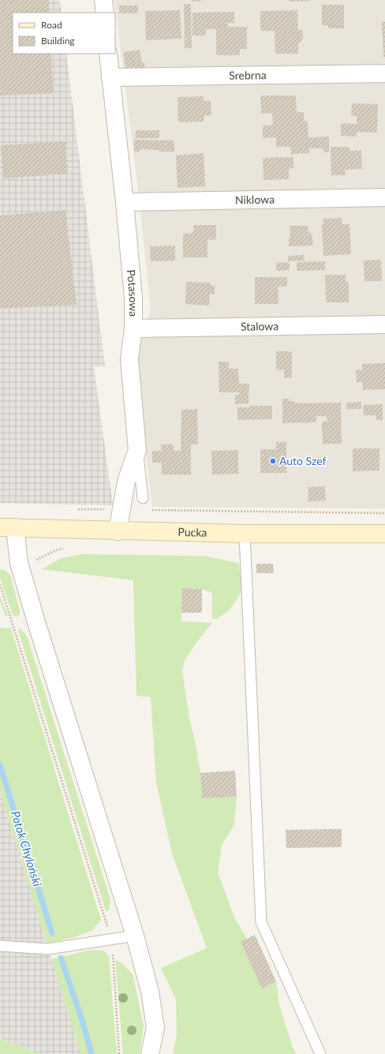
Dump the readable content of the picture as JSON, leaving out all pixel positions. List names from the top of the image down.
{
  "streets": {
    "street": [
      "Srebrna",
      "Niklowa",
      "Potasowa",
      "Stalowa",
      "Pucka"
    ]
  },
  "crossings": [
    ["Srebrna", "Potasowa"],
    ["Niklowa", "Potasowa"],
    ["Potasowa", "Stalowa"],
    ["Potasowa", "Pucka"]
  ],
  "water": ["Potok Chyloński"],
  "places": ["Auto Szef"],
  "legend": ["Road", "Building"]
}
